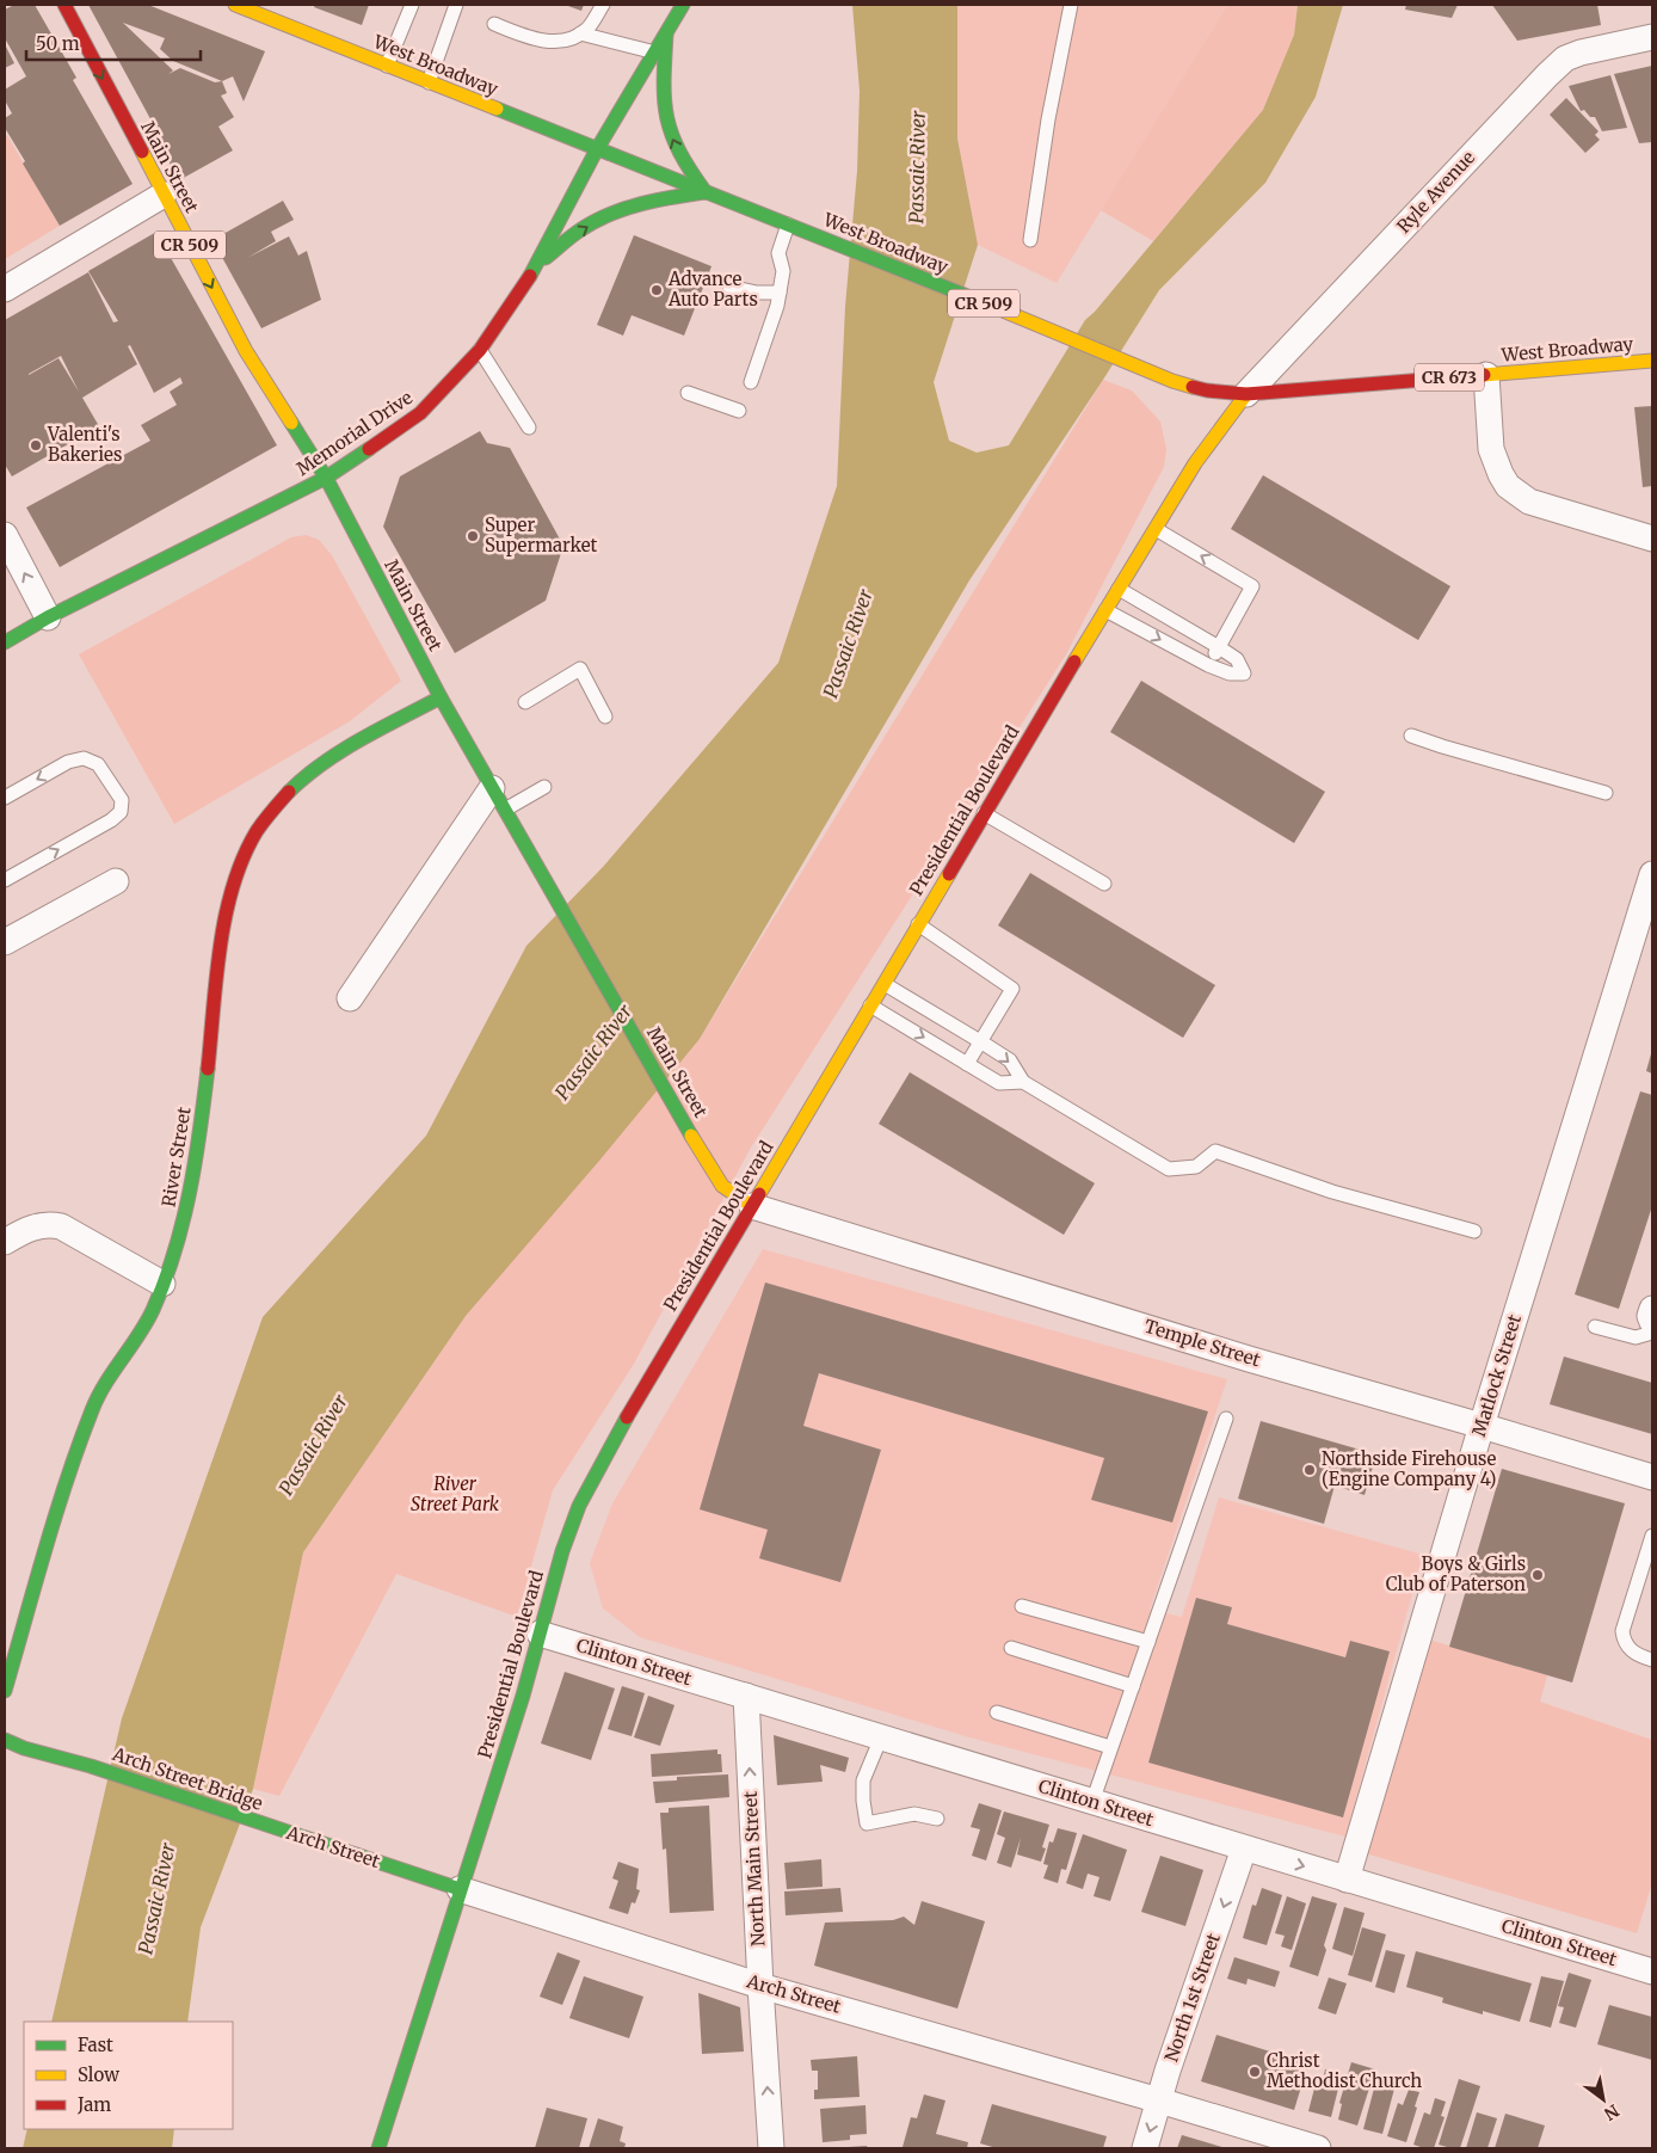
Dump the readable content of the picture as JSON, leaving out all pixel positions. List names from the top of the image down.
{
  "streets": {
    "main road": [
      "West Broadway",
      "Main Street",
      "CR 509",
      "CR 673",
      "Memorial Drive",
      "Presidential Boulevard",
      "River Street",
      "Arch Street Bridge",
      "Arch Street"
    ],
    "street": [
      "Ryle Avenue",
      "Temple Street",
      "Matlock Street",
      "Clinton Street",
      "North Main Street",
      "North 1st Street"
    ]
  },
  "crossings": [
    ["West Broadway", "Ryle Avenue"],
    ["West Broadway", "Memorial Drive"],
    ["West Broadway", "Presidential Boulevard"],
    ["Main Street", "Memorial Drive"],
    ["Main Street", "Presidential Boulevard"],
    ["Main Street", "River Street"],
    ["Main Street", "Temple Street"],
    ["Ryle Avenue", "Presidential Boulevard"],
    ["Presidential Boulevard", "Temple Street"],
    ["Presidential Boulevard", "Clinton Street"],
    ["Presidential Boulevard", "Arch Street"],
    ["Temple Street", "Matlock Street"],
    ["Matlock Street", "Clinton Street"],
    ["Clinton Street", "North Main Street"],
    ["Clinton Street", "North 1st Street"],
    ["Arch Street Bridge", "Arch Street"],
    ["Arch Street", "North Main Street"],
    ["Arch Street", "North 1st Street"]
  ],
  "one_way": ["Main Street", "North Main Street", "North 1st Street"],
  "water": ["Passaic River"],
  "parks": ["River Street Park"],
  "places": [
    "Advance Auto Parts",
    "Valenti's Bakeries",
    "Super Supermarket",
    "Northside Firehouse (Engine Company 4)",
    "Boys & Girls Club of Paterson",
    "Christ Methodist Church"
  ],
  "legend": ["Fast", "Slow", "Jam"],
  "scale_bar": "50 m",
  "north": "bottom right"
}
